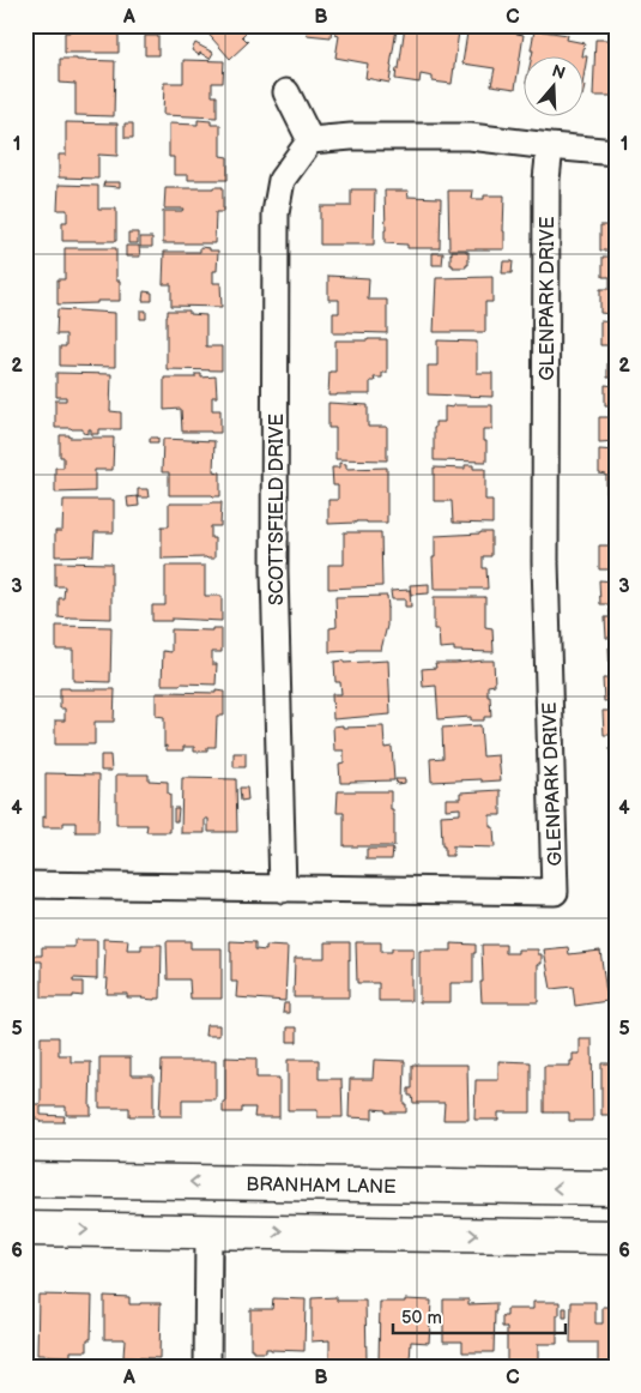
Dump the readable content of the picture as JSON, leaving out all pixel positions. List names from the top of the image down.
{
  "streets": {
    "main road": ["BRANHAM LANE"],
    "street": ["GLENPARK DRIVE", "SCOTTSFIELD DRIVE"]
  },
  "crossings": [
    ["GLENPARK DRIVE", "SCOTTSFIELD DRIVE"]
  ],
  "scale_bar": "50 m",
  "north": "top",
  "grid": {
    "columns": ["A", "B", "C"],
    "rows": [
      "1",
      "2",
      "3",
      "4",
      "5",
      "6"
    ]
  }
}
